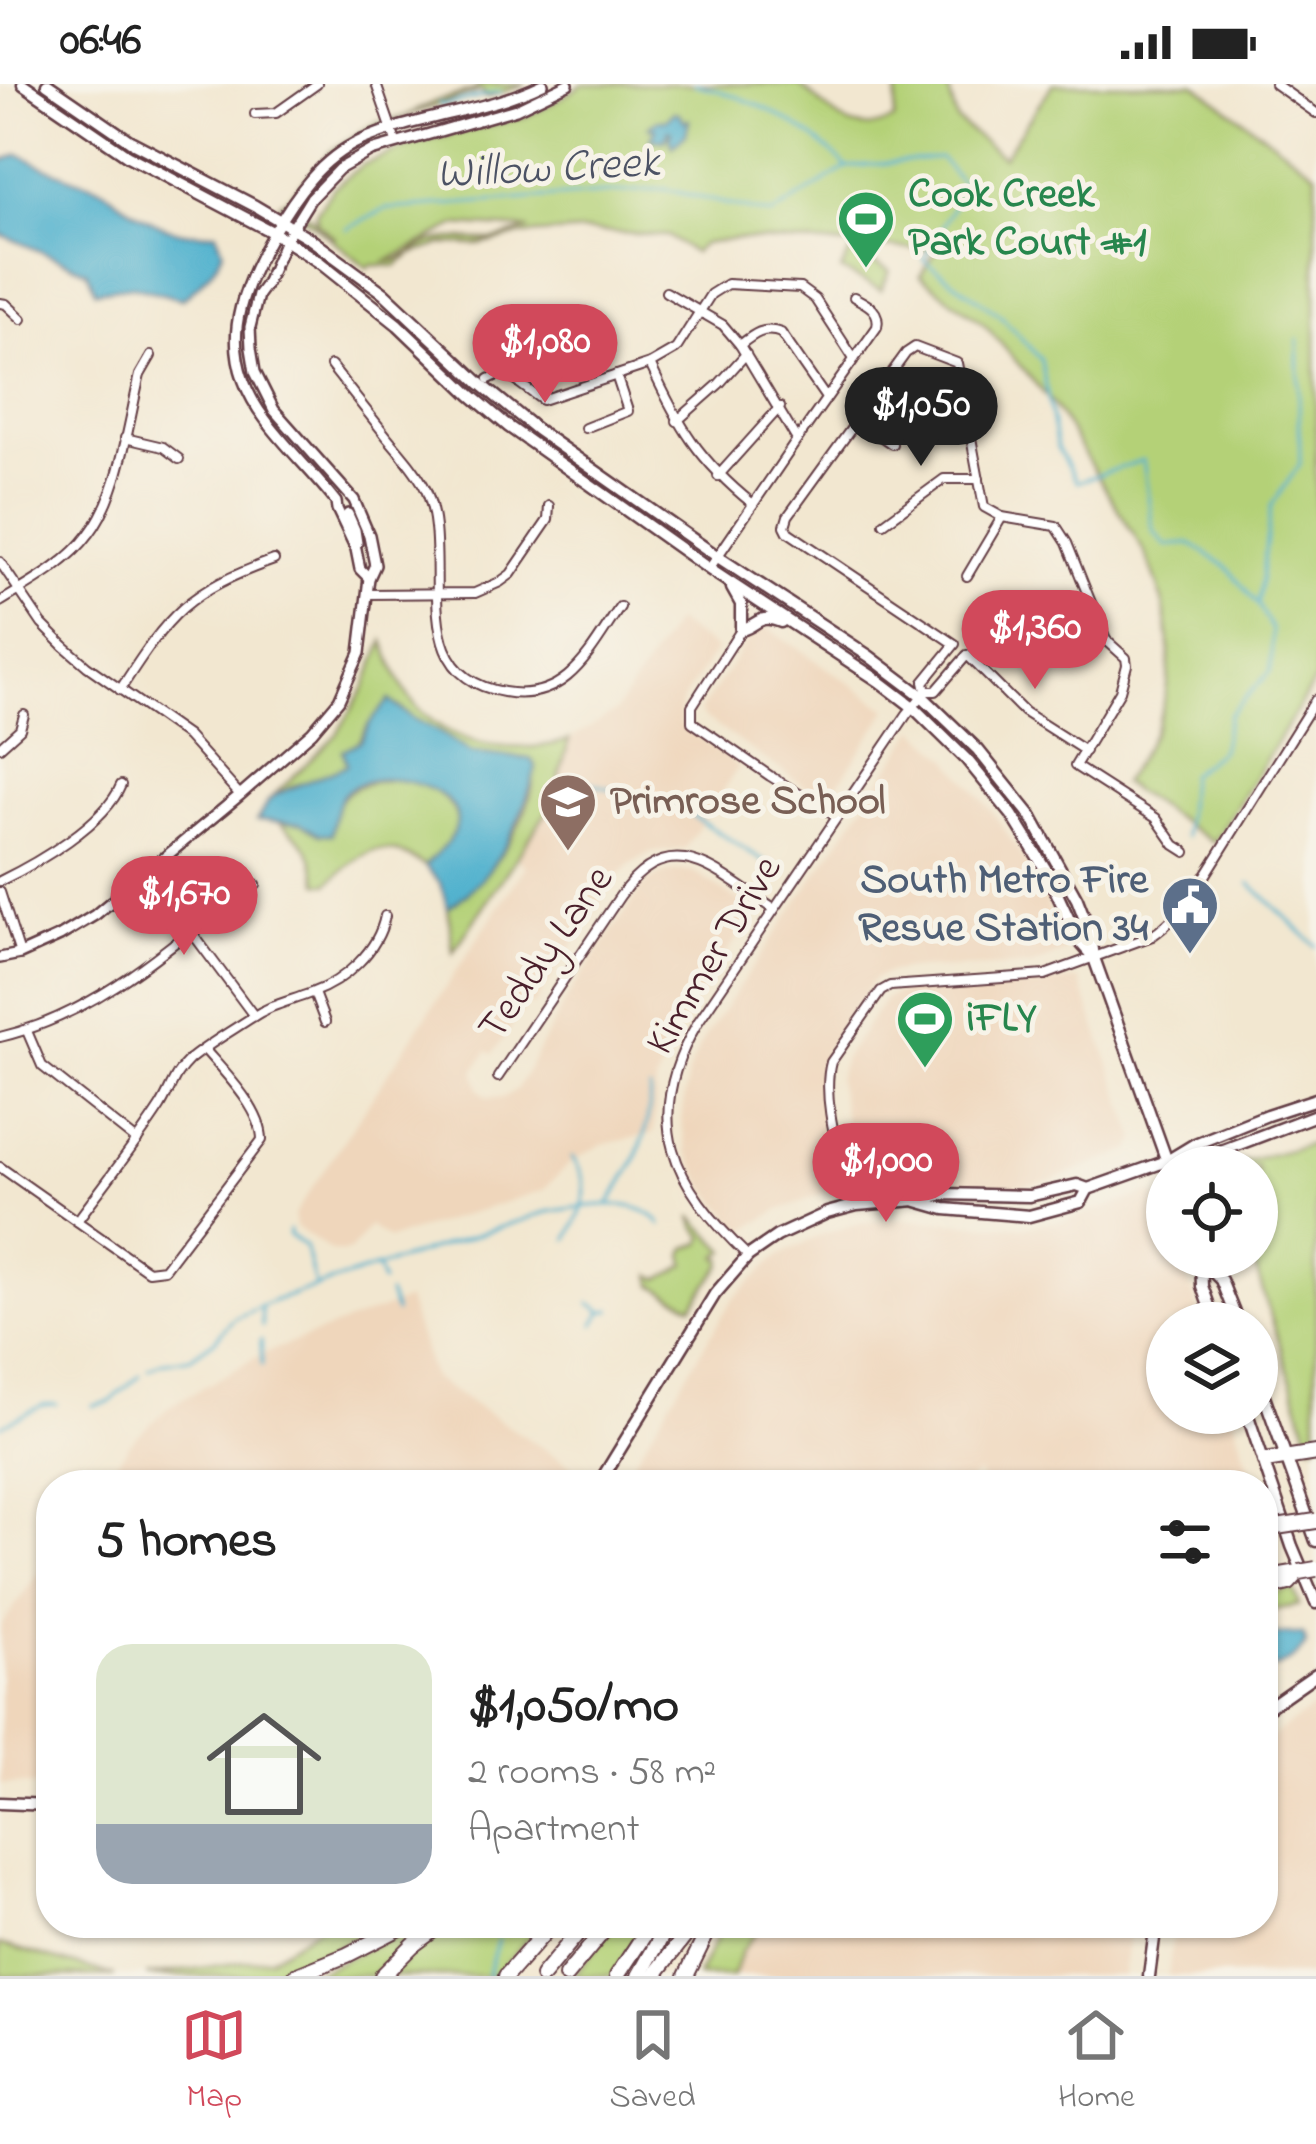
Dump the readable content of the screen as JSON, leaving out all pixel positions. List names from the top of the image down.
{
  "streets": {
    "street": ["Teddy Lane", "Kimmer Drive"]
  },
  "crossings": [
    ["Teddy Lane", "Kimmer Drive"]
  ],
  "water": ["Willow Creek"],
  "places": {
    "sports": ["Cook Creek Park Court #1", "iFLY"],
    "school or university": ["Primrose School"],
    "public building": ["South Metro Fire Resue Station 34"]
  },
  "page": {
    "status": "06:46",
    "price": [
      "$1,080",
      "$1,050",
      "$1,360",
      "$1,670",
      "$1,000"
    ],
    "heading": "5 homes",
    "list": [
      {
        "name": "$1,050/mo",
        "note": "2 rooms · 58 m² · Apartment"
      }
    ],
    "tabs": ["Map", "Saved", "Home"]
  }
}
